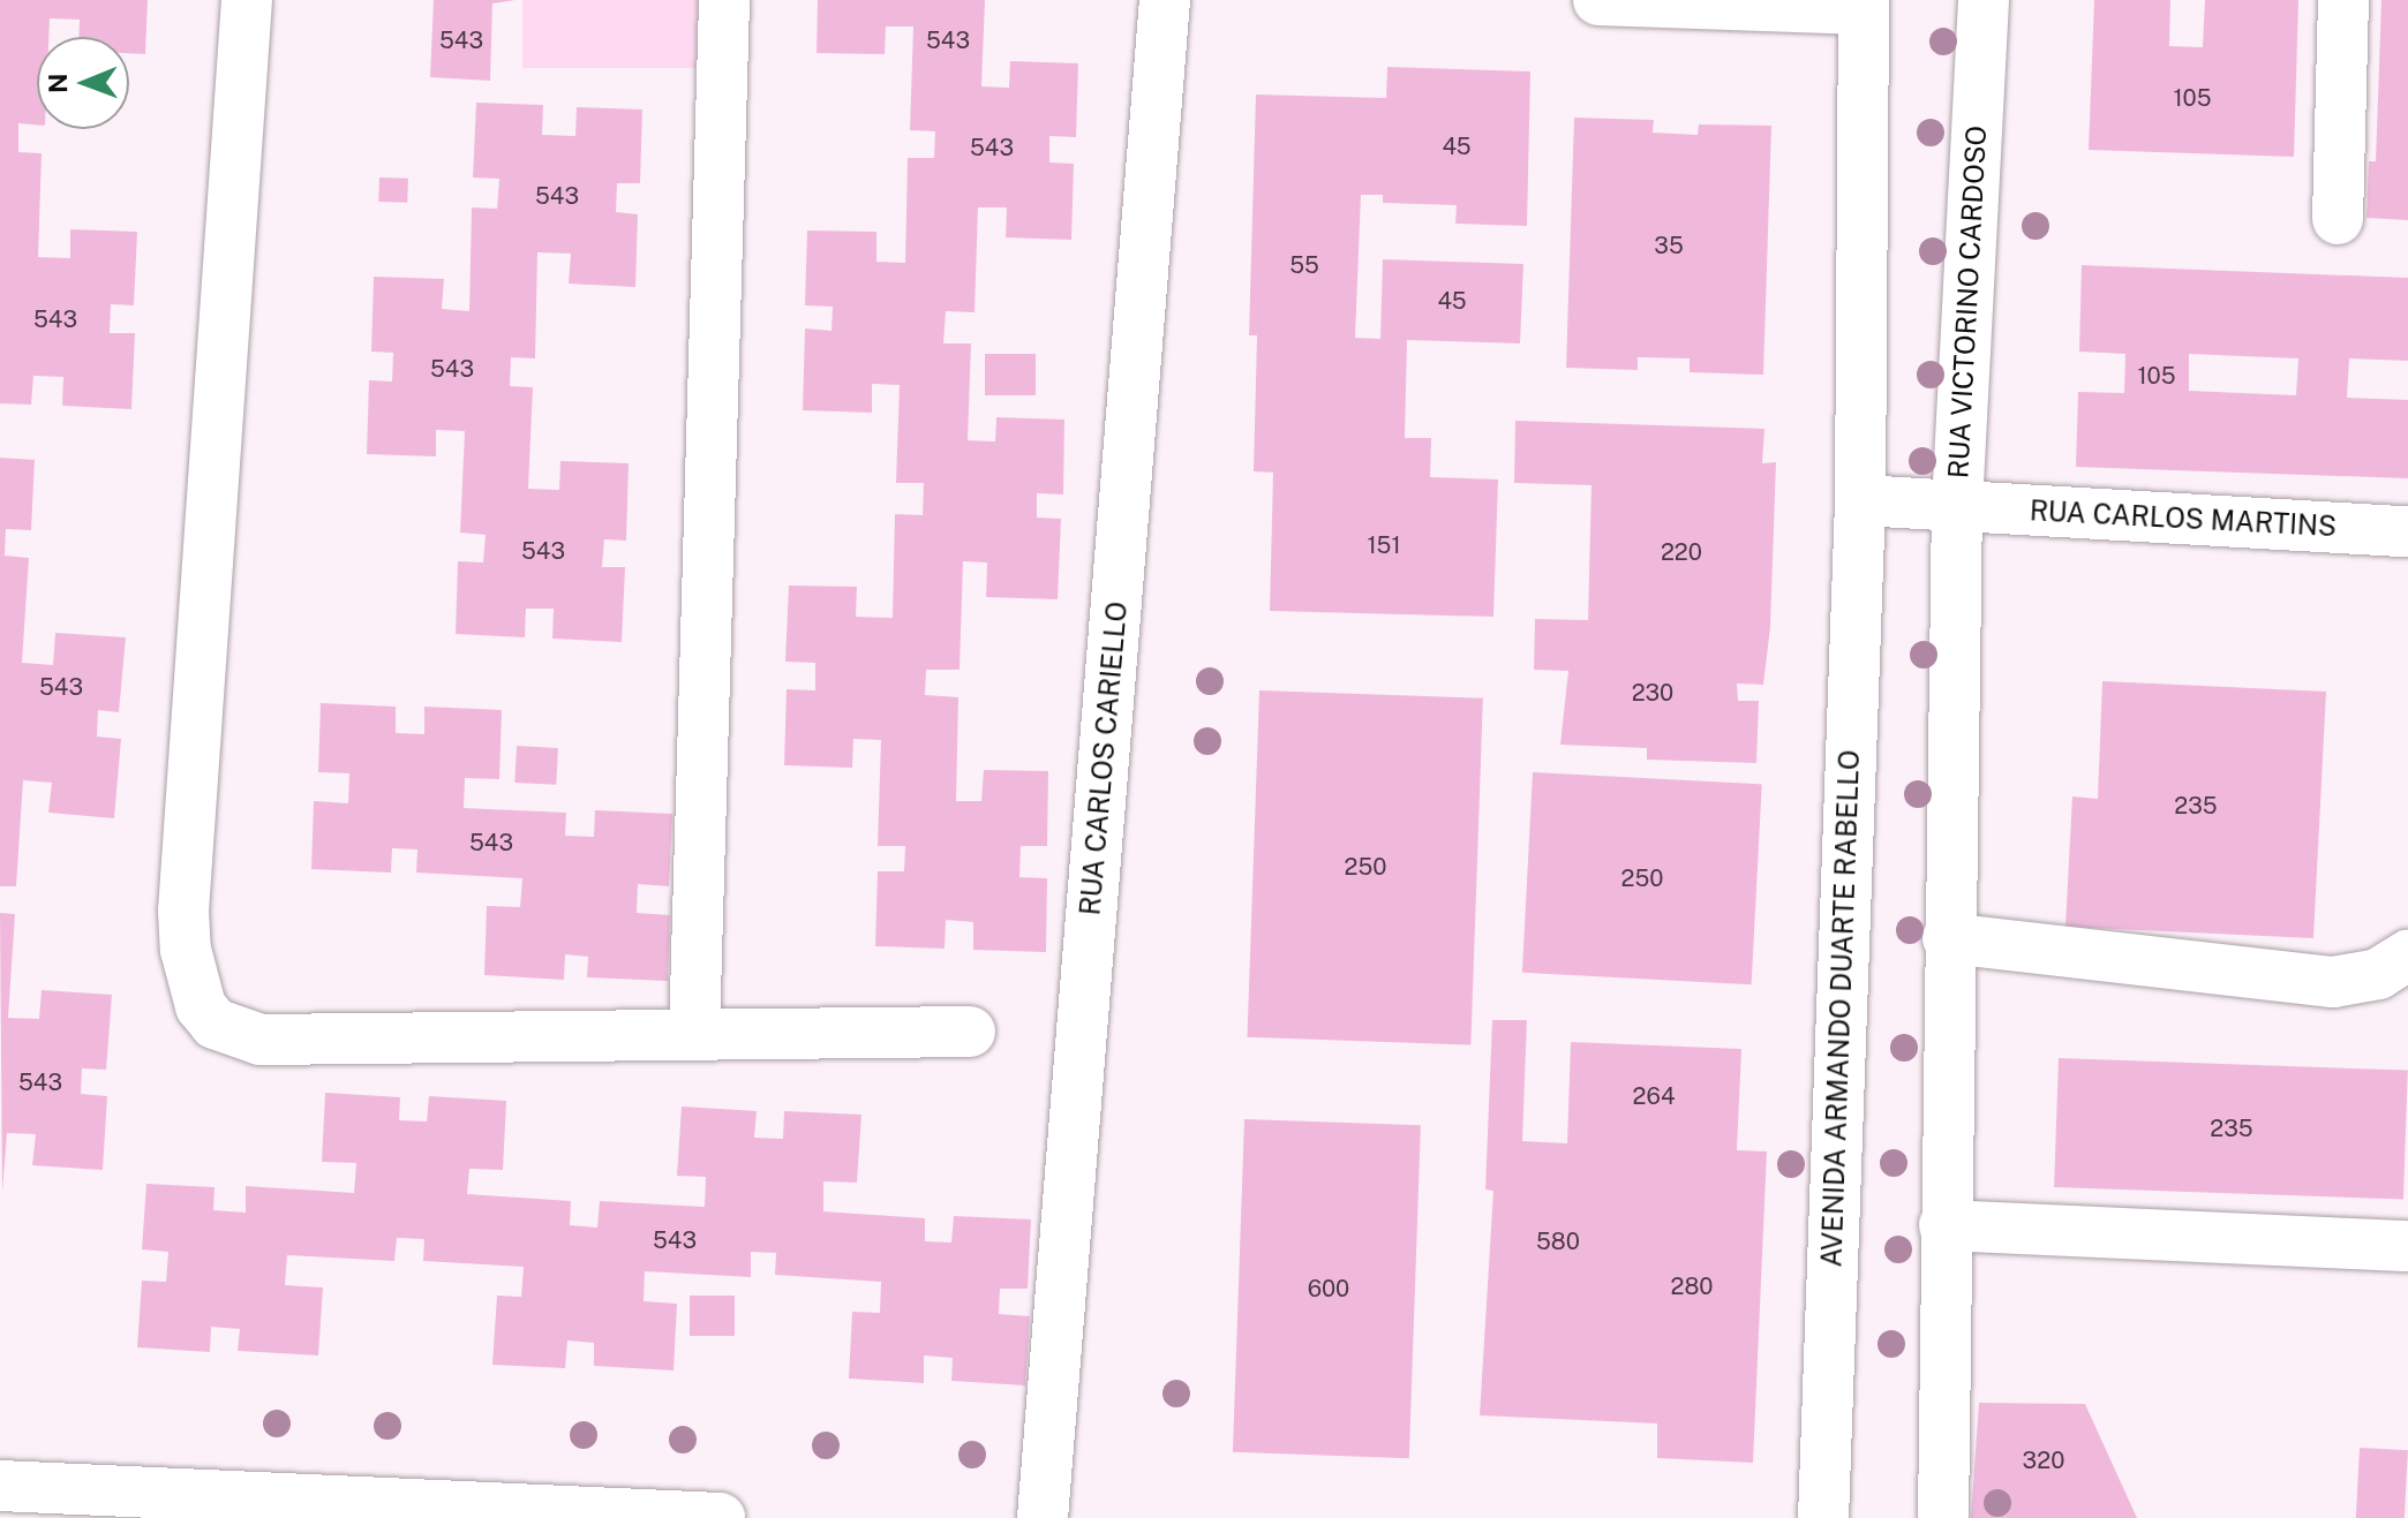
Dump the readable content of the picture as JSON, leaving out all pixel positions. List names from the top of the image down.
{
  "streets": {
    "street": [
      "RUA VICTORINO CARDOSO",
      "RUA CARLOS MARTINS",
      "RUA CARLOS CARIELLO",
      "AVENIDA ARMANDO DUARTE RABELLO"
    ]
  },
  "crossings": [
    ["RUA VICTORINO CARDOSO", "RUA CARLOS MARTINS"],
    ["RUA VICTORINO CARDOSO", "AVENIDA ARMANDO DUARTE RABELLO"]
  ],
  "house_numbers": [
    "543",
    "543",
    "105",
    "45",
    "543",
    "543",
    "35",
    "55",
    "45",
    "543",
    "543",
    "105",
    "151",
    "543",
    "220",
    "543",
    "230",
    "235",
    "543",
    "250",
    "250",
    "543",
    "264",
    "235",
    "543",
    "580",
    "280",
    "600",
    "320"
  ],
  "north": "left"
}
